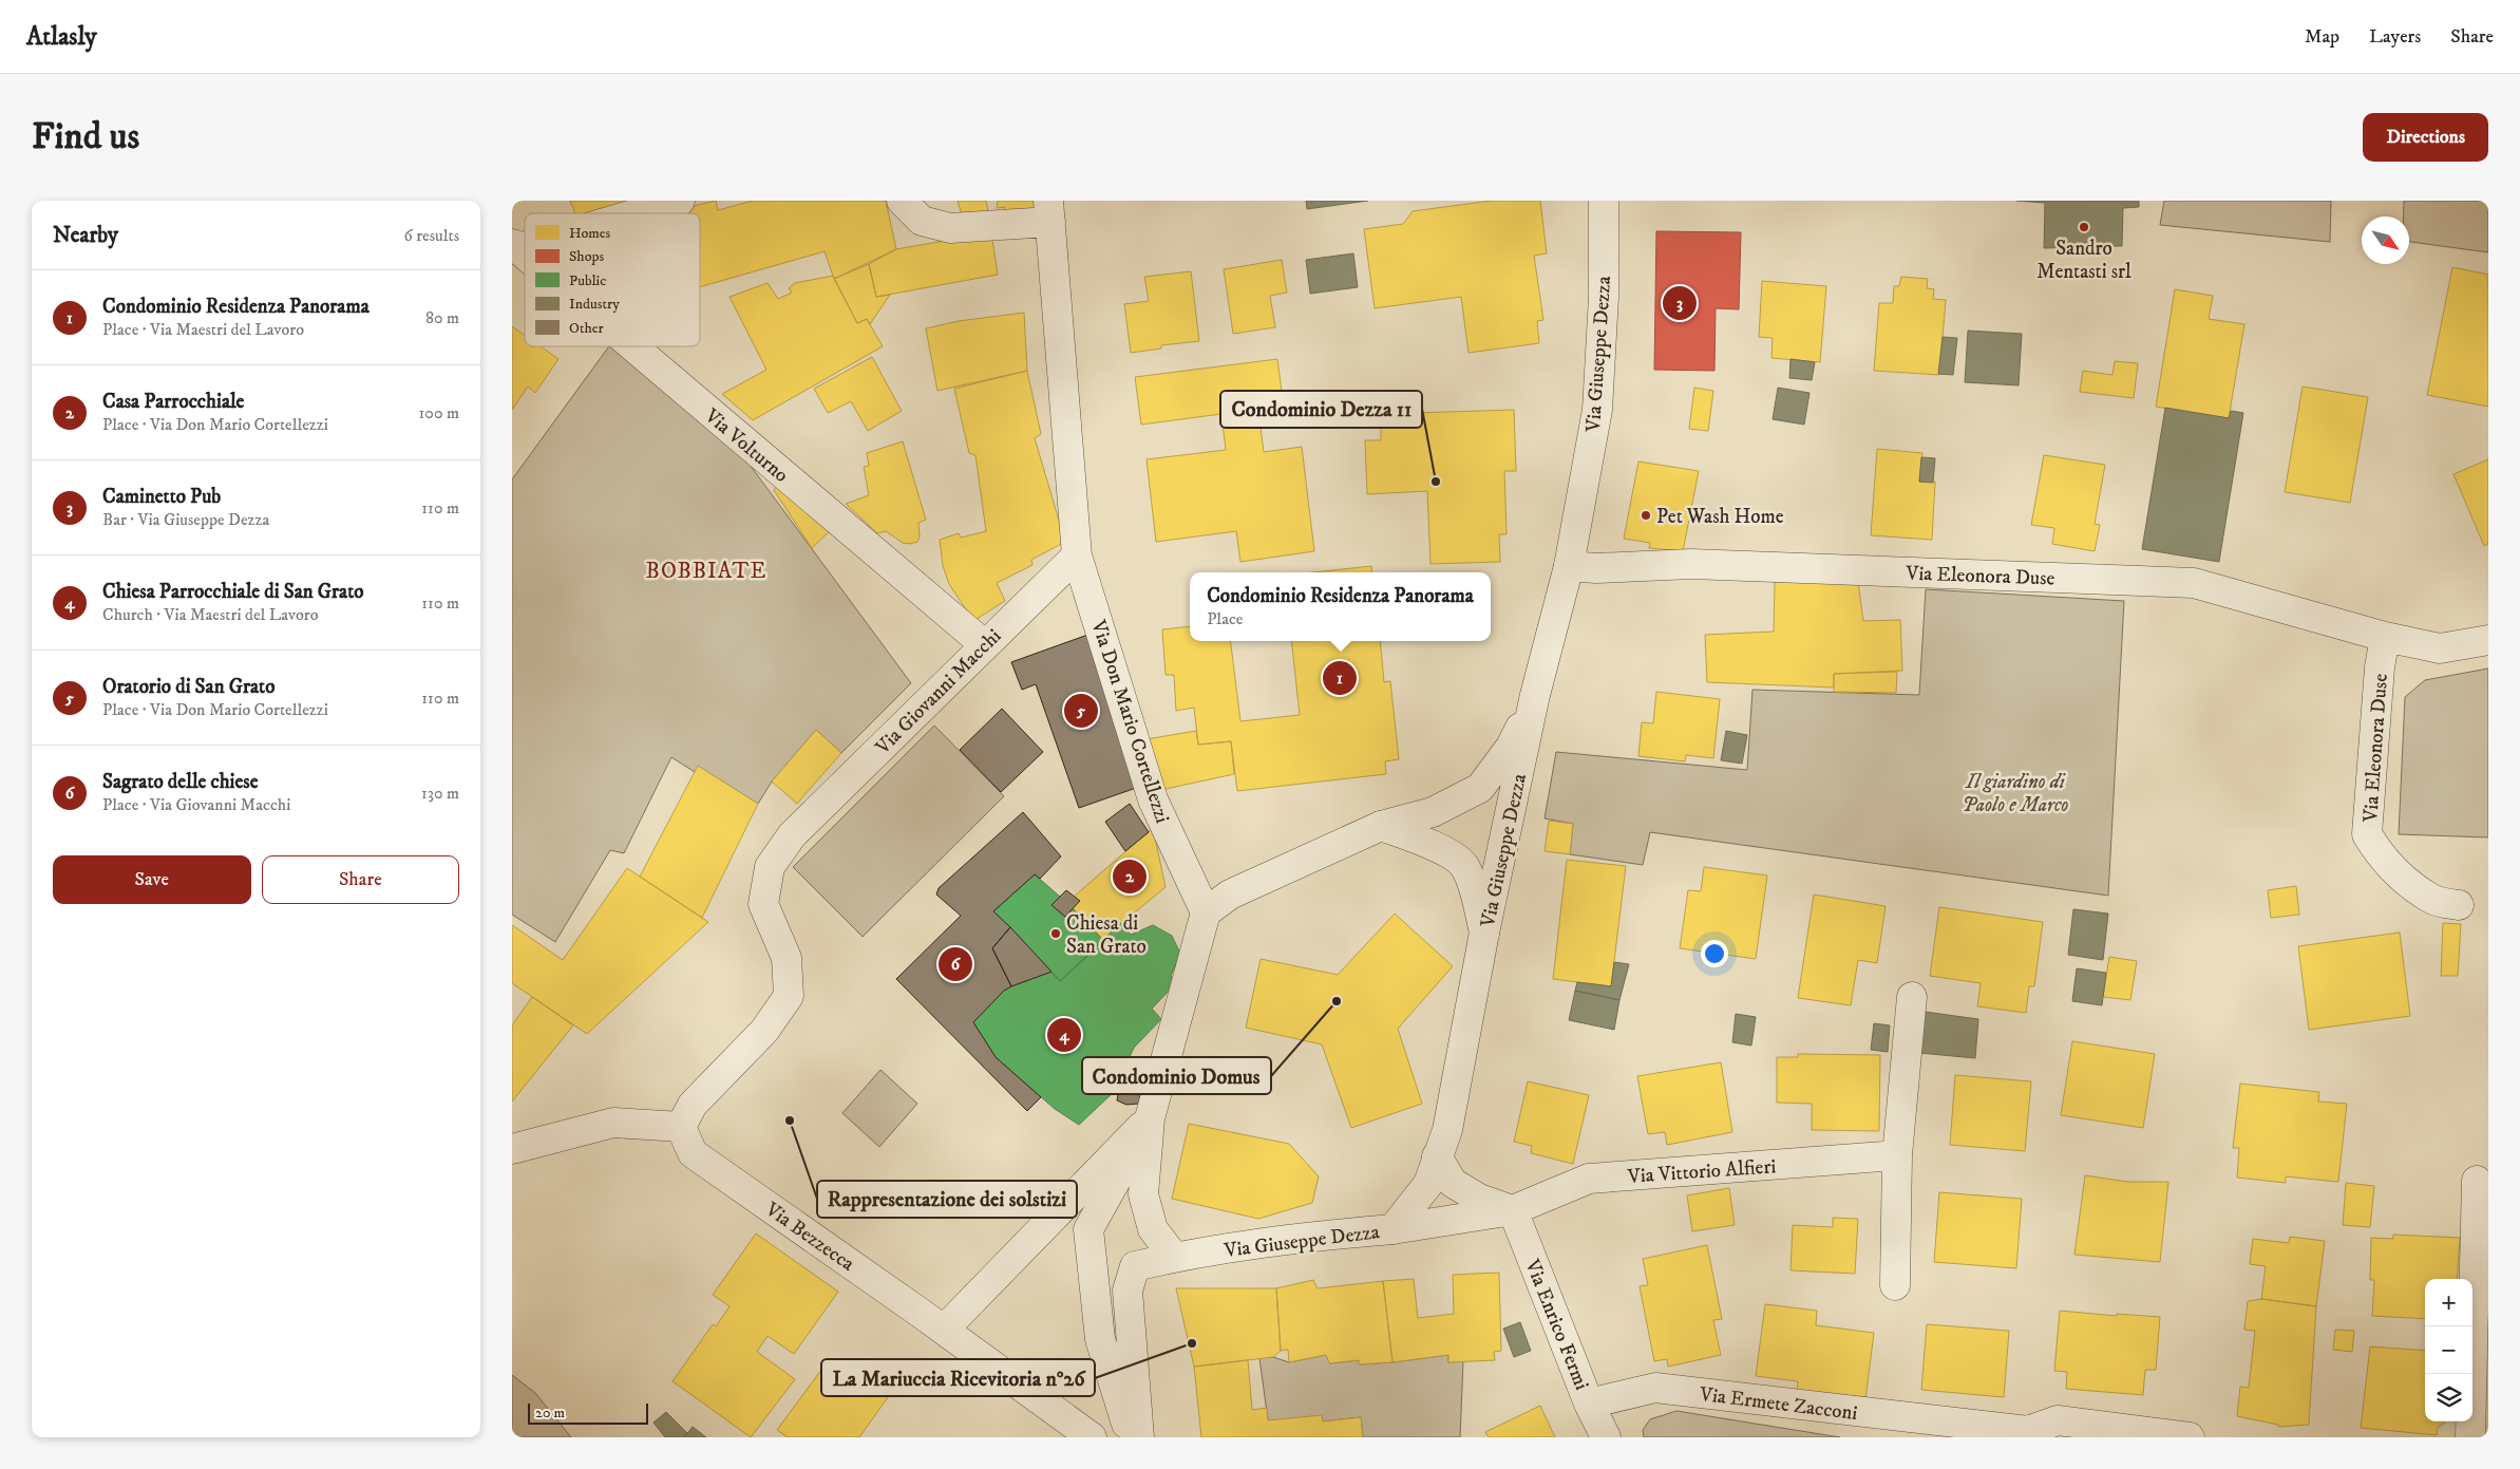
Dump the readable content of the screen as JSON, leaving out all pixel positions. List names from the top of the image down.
{
  "streets": {
    "street": [
      "Via Giuseppe Dezza",
      "Via Volturno",
      "Via Eleonora Duse",
      "Via Giovanni Macchi",
      "Via Don Mario Cortellezzi",
      "Via Vittorio Alfieri",
      "Via Bezzecca",
      "Via Enrico Fermi",
      "Via Ermete Zacconi"
    ]
  },
  "crossings": [
    ["Via Giuseppe Dezza", "Via Eleonora Duse"],
    ["Via Giuseppe Dezza", "Via Vittorio Alfieri"],
    ["Via Volturno", "Via Giovanni Macchi"],
    ["Via Giovanni Macchi", "Via Don Mario Cortellezzi"],
    ["Via Giovanni Macchi", "Via Bezzecca"],
    ["Via Vittorio Alfieri", "Via Enrico Fermi"],
    ["Via Enrico Fermi", "Via Ermete Zacconi"]
  ],
  "districts": ["BOBBIATE"],
  "parks": ["Il giardino di Paolo e Marco"],
  "places": [
    "Sandro Mentasti srl",
    "Condominio Dezza 11",
    "Pet Wash Home",
    "Chiesa di San Grato",
    "Condominio Domus",
    "Rappresentazione dei solstizi",
    "La Mariuccia Ricevitoria n°26"
  ],
  "legend": [
    "Homes",
    "Shops",
    "Public",
    "Industry",
    "Other"
  ],
  "scale_bar": "20 m",
  "north": "bottom right",
  "page": {
    "header": "Atlasly",
    "nav": ["Map", "Layers", "Share"],
    "buttons": [
      "Directions",
      ["Save", "Share"]
    ],
    "title": "Find us",
    "heading": ["Nearby", "6 results"],
    "list": [
      {
        "mark": "1",
        "name": "Condominio Residenza Panorama",
        "note": "Place · Via Maestri del Lavoro",
        "value": "80 m"
      },
      {
        "mark": "2",
        "name": "Casa Parrocchiale",
        "note": "Place · Via Don Mario Cortellezzi",
        "value": "100 m"
      },
      {
        "mark": "3",
        "name": "Caminetto Pub",
        "note": "Bar · Via Giuseppe Dezza",
        "value": "110 m"
      },
      {
        "mark": "4",
        "name": "Chiesa Parrocchiale di San Grato",
        "note": "Church · Via Maestri del Lavoro",
        "value": "110 m"
      },
      {
        "mark": "5",
        "name": "Oratorio di San Grato",
        "note": "Place · Via Don Mario Cortellezzi",
        "value": "110 m"
      },
      {
        "mark": "6",
        "name": "Sagrato delle chiese",
        "note": "Place · Via Giovanni Macchi",
        "value": "130 m"
      }
    ],
    "pins": [
      "3",
      "1",
      "5",
      "2",
      "6",
      "4"
    ],
    "popup": ["Condominio Residenza Panorama", "Place"],
    "map_buttons": ["+", "−"],
    "scale": "20 m"
  }
}
